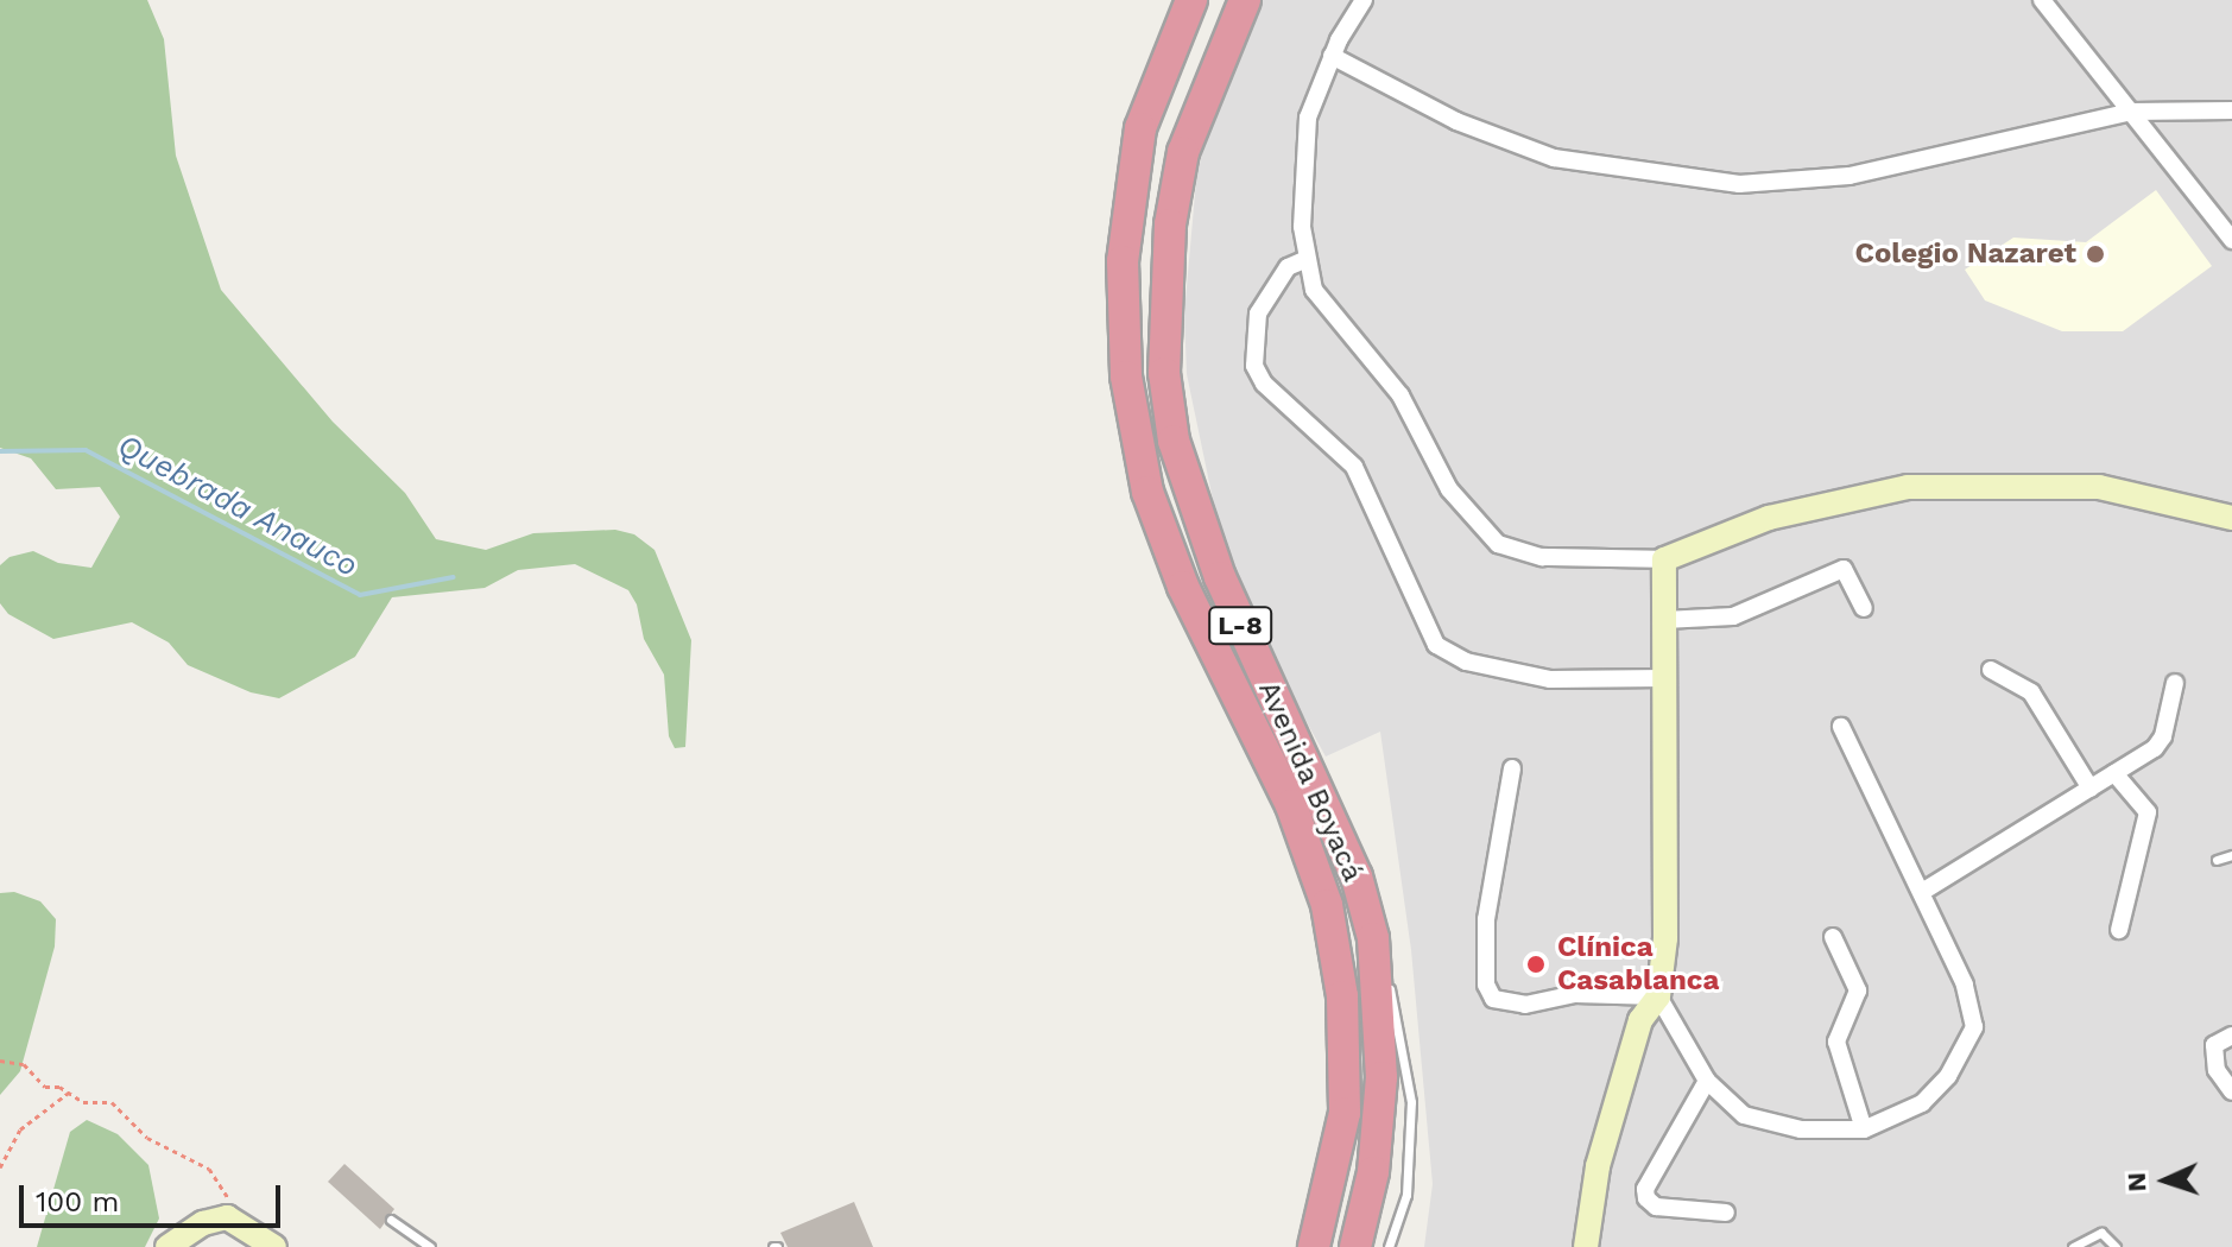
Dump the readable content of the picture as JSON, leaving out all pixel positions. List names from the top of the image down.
{
  "streets": {
    "highway": ["L-8", "Avenida Boyacá"]
  },
  "water": ["Quebrada Anauco"],
  "places": ["Colegio Nazaret", "Clínica Casablanca"],
  "scale_bar": "100 m",
  "north": "left"
}
